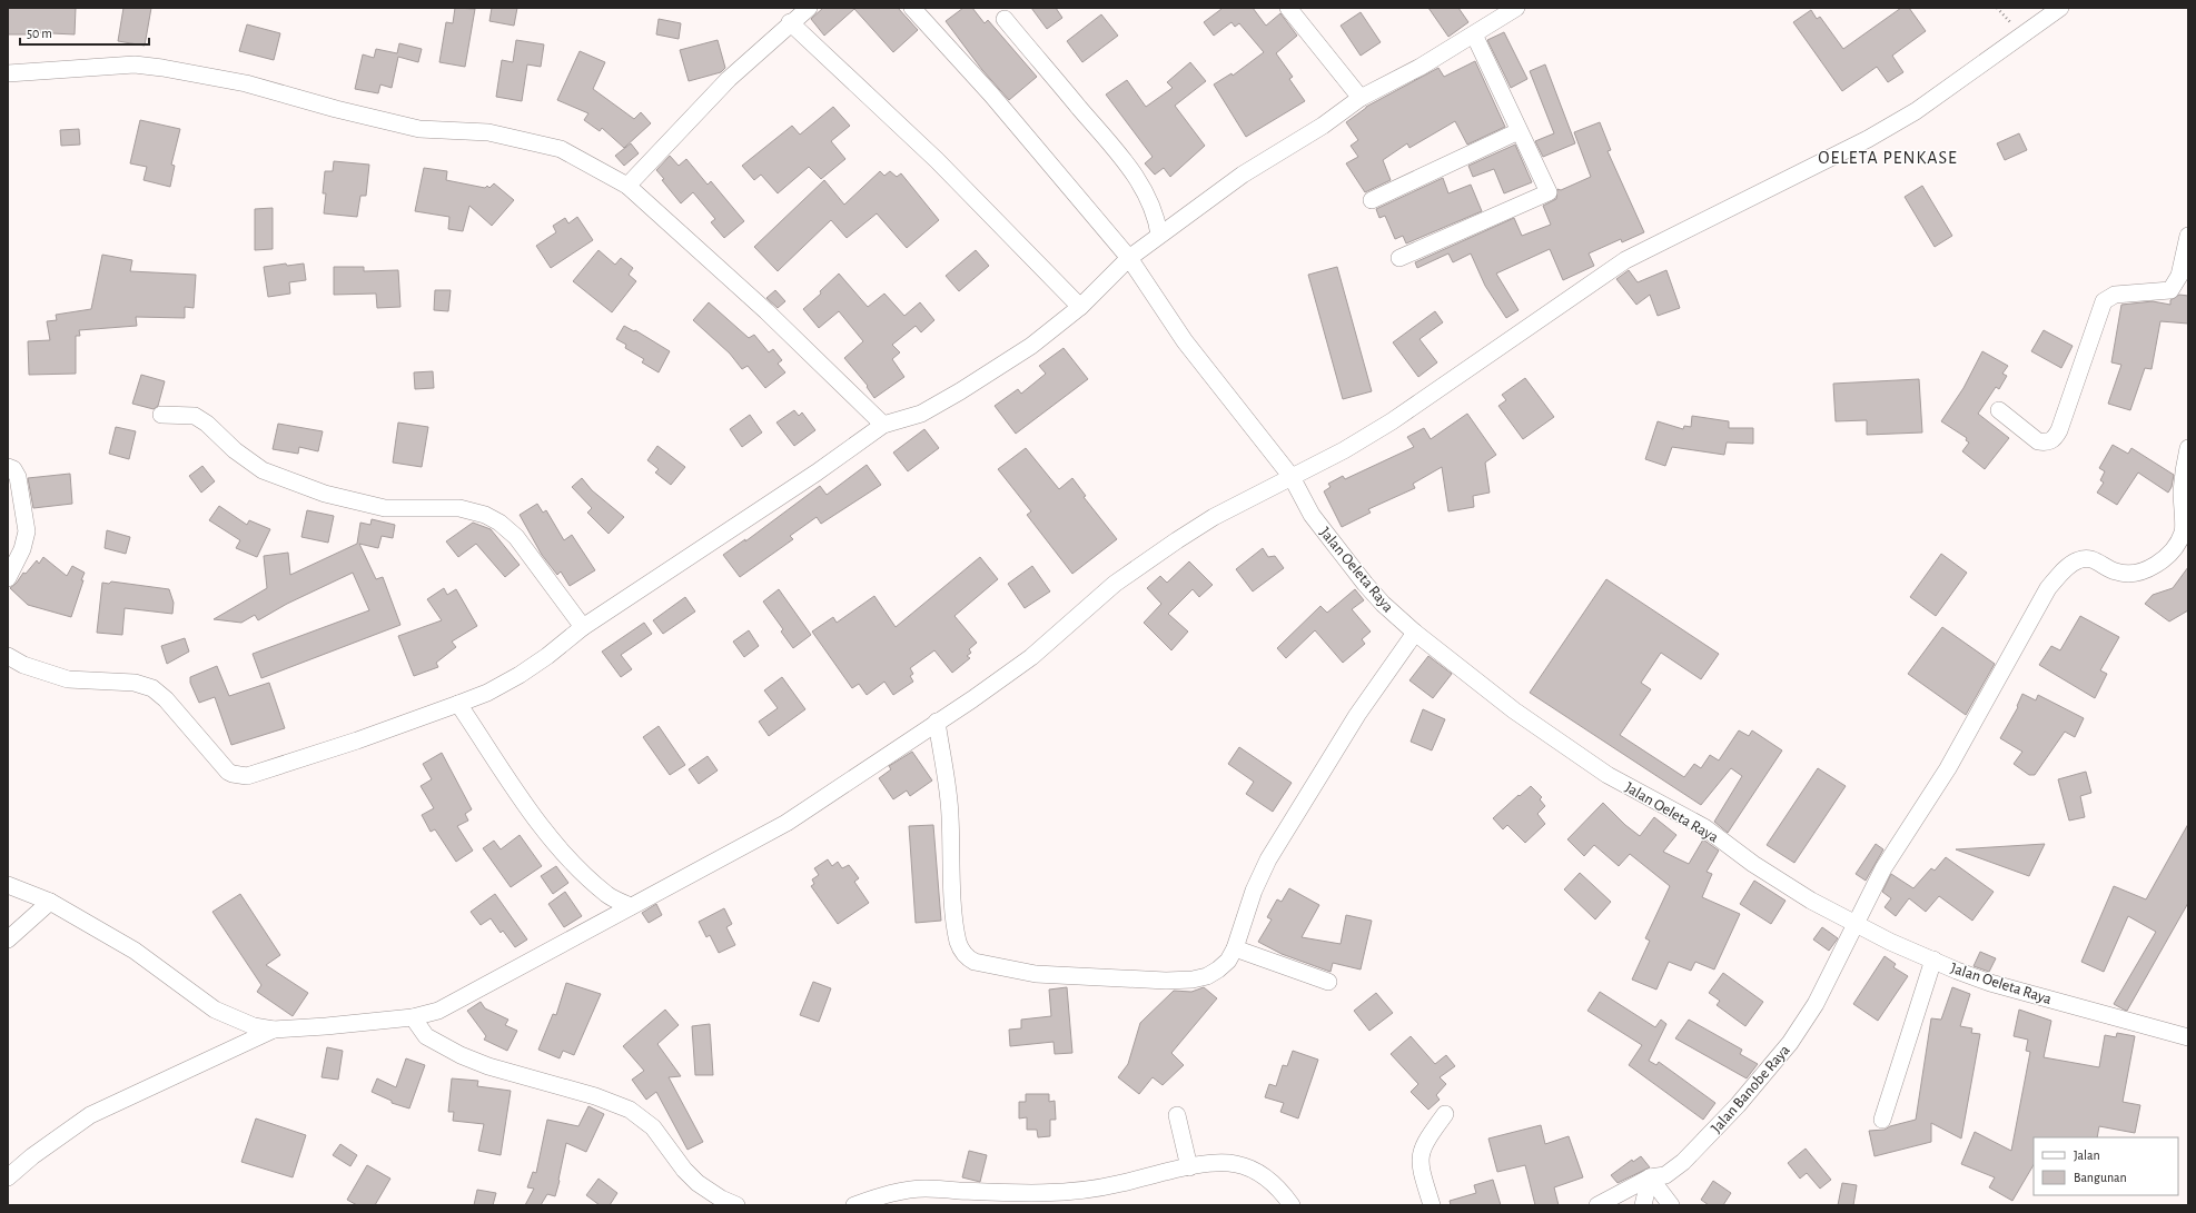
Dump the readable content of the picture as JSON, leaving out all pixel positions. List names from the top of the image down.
{
  "streets": {
    "street": ["Jalan Oeleta Raya", "Jalan Banobe Raya"]
  },
  "crossings": [
    ["Jalan Oeleta Raya", "Jalan Banobe Raya"]
  ],
  "districts": ["OELETA PENKASE"],
  "legend": ["Jalan", "Bangunan"],
  "scale_bar": "50 m"
}
